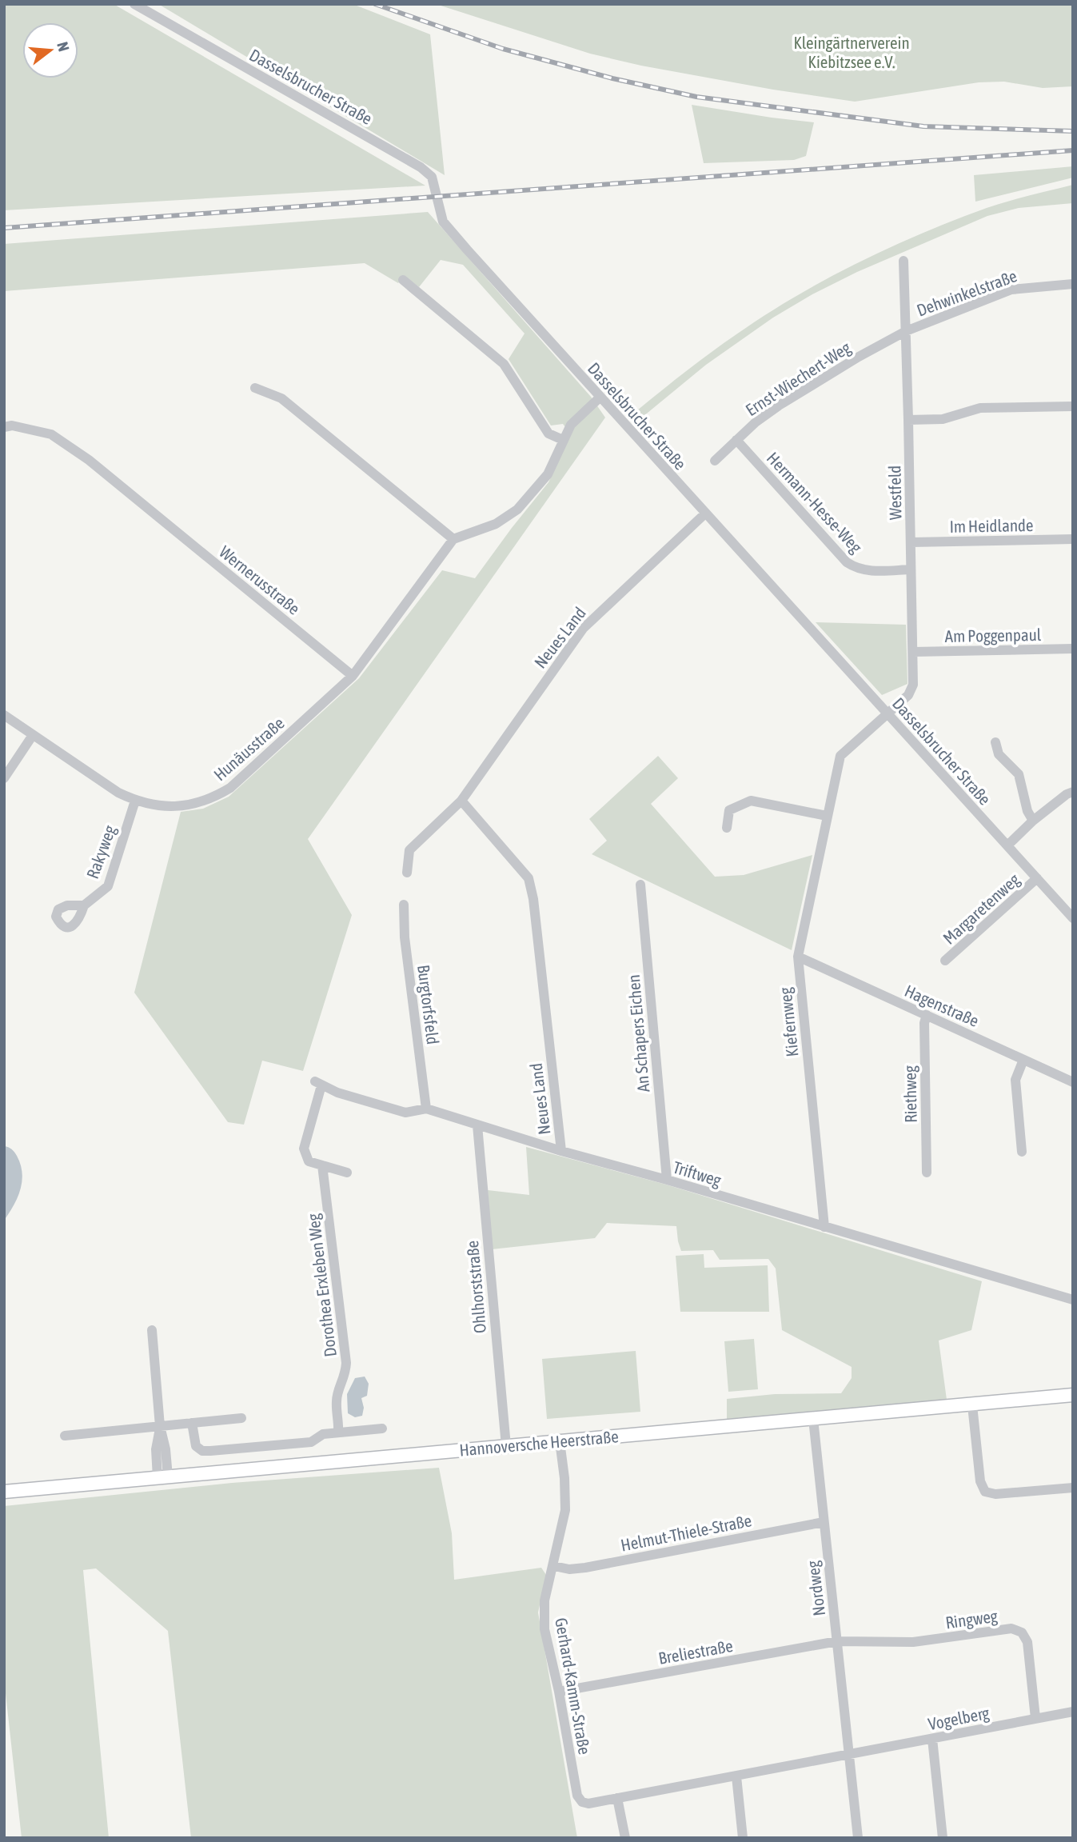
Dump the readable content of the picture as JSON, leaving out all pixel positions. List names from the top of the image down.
{
  "streets": {
    "main road": ["Hannoversche Heerstraße"],
    "street": [
      "Dasselsbrucher Straße",
      "Dehwinkelstraße",
      "Ernst-Wiechert-Weg",
      "Westfeld",
      "Hermann-Hesse-Weg",
      "Im Heidlande",
      "Wernerusstraße",
      "Am Poggenpaul",
      "Neues Land",
      "Hunäusstraße",
      "Rakyweg",
      "Margaretenweg",
      "Burgtorfsfeld",
      "Hagenstraße",
      "Kiefernweg",
      "An Schapers Eichen",
      "Riethweg",
      "Triftweg",
      "Dorothea Erxleben Weg",
      "Ohlhorststraße",
      "Helmut-Thiele-Straße",
      "Nordweg",
      "Ringweg",
      "Breliestraße",
      "Gerhard-Kamm-Straße",
      "Vogelberg"
    ]
  },
  "crossings": [
    ["Dasselsbrucher Straße", "Westfeld"],
    ["Dasselsbrucher Straße", "Neues Land"],
    ["Dasselsbrucher Straße", "Margaretenweg"],
    ["Dasselsbrucher Straße", "Kiefernweg"],
    ["Dehwinkelstraße", "Ernst-Wiechert-Weg"],
    ["Dehwinkelstraße", "Westfeld"],
    ["Ernst-Wiechert-Weg", "Westfeld"],
    ["Ernst-Wiechert-Weg", "Hermann-Hesse-Weg"],
    ["Westfeld", "Hermann-Hesse-Weg"],
    ["Westfeld", "Im Heidlande"],
    ["Westfeld", "Am Poggenpaul"],
    ["Westfeld", "Kiefernweg"],
    ["Wernerusstraße", "Hunäusstraße"],
    ["Neues Land", "Triftweg"],
    ["Hunäusstraße", "Rakyweg"],
    ["Burgtorfsfeld", "Triftweg"],
    ["Hagenstraße", "Kiefernweg"],
    ["Hagenstraße", "Riethweg"],
    ["Kiefernweg", "Triftweg"],
    ["An Schapers Eichen", "Triftweg"],
    ["Triftweg", "Dorothea Erxleben Weg"],
    ["Triftweg", "Ohlhorststraße"],
    ["Ohlhorststraße", "Hannoversche Heerstraße"],
    ["Hannoversche Heerstraße", "Nordweg"],
    ["Hannoversche Heerstraße", "Gerhard-Kamm-Straße"],
    ["Helmut-Thiele-Straße", "Nordweg"],
    ["Helmut-Thiele-Straße", "Gerhard-Kamm-Straße"],
    ["Nordweg", "Ringweg"],
    ["Nordweg", "Breliestraße"],
    ["Nordweg", "Vogelberg"],
    ["Ringweg", "Breliestraße"],
    ["Ringweg", "Vogelberg"],
    ["Breliestraße", "Gerhard-Kamm-Straße"],
    ["Gerhard-Kamm-Straße", "Vogelberg"]
  ],
  "parks": ["Kleingärtnerverein Kiebitzsee e.V."],
  "north": "right"
}
